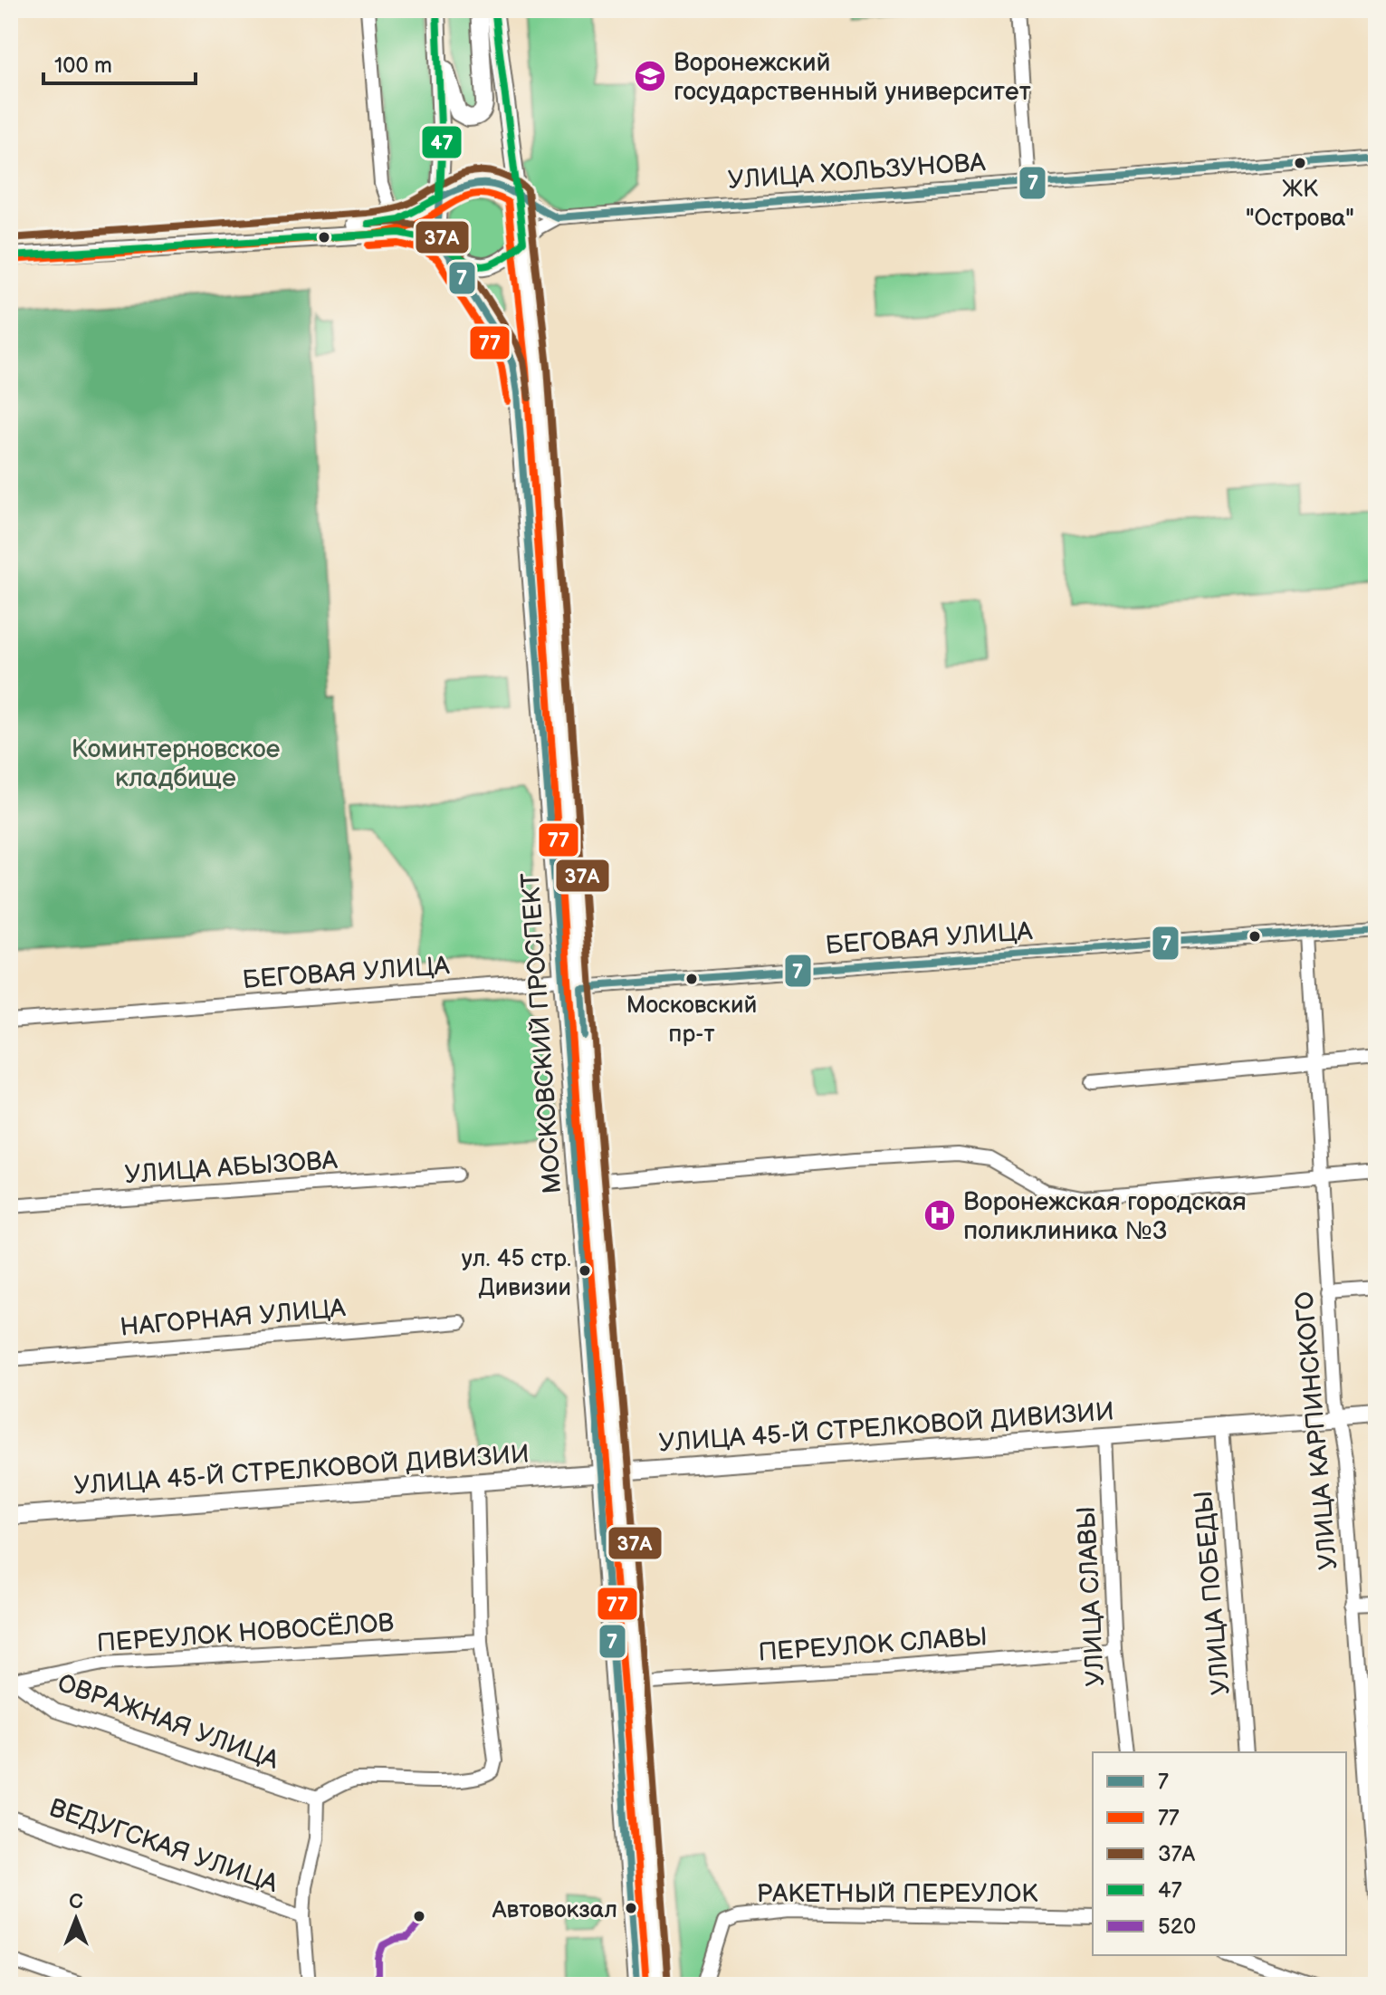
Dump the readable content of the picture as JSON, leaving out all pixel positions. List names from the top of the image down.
{
  "streets": {
    "main road": ["МОСКОВСКИЙ ПРОСПЕКТ", "УЛИЦА 45-Й СТРЕЛКОВОЙ ДИВИЗИИ"],
    "street": [
      "УЛИЦА ХОЛЬЗУНОВА",
      "БЕГОВАЯ УЛИЦА",
      "УЛИЦА АБЫЗОВА",
      "НАГОРНАЯ УЛИЦА",
      "УЛИЦА КАРПИНСКОГО",
      "УЛИЦА ПОБЕДЫ",
      "УЛИЦА СЛАВЫ",
      "ПЕРЕУЛОК НОВОСЁЛОВ",
      "ПЕРЕУЛОК СЛАВЫ",
      "ОВРАЖНАЯ УЛИЦА",
      "ВЕДУГСКАЯ УЛИЦА",
      "РАКЕТНЫЙ ПЕРЕУЛОК"
    ]
  },
  "crossings": [
    ["БЕГОВАЯ УЛИЦА", "МОСКОВСКИЙ ПРОСПЕКТ"],
    ["БЕГОВАЯ УЛИЦА", "УЛИЦА КАРПИНСКОГО"],
    ["МОСКОВСКИЙ ПРОСПЕКТ", "УЛИЦА 45-Й СТРЕЛКОВОЙ ДИВИЗИИ"],
    ["МОСКОВСКИЙ ПРОСПЕКТ", "ПЕРЕУЛОК СЛАВЫ"],
    ["УЛИЦА 45-Й СТРЕЛКОВОЙ ДИВИЗИИ", "УЛИЦА КАРПИНСКОГО"],
    ["УЛИЦА 45-Й СТРЕЛКОВОЙ ДИВИЗИИ", "УЛИЦА ПОБЕДЫ"],
    ["УЛИЦА 45-Й СТРЕЛКОВОЙ ДИВИЗИИ", "УЛИЦА СЛАВЫ"],
    ["УЛИЦА СЛАВЫ", "ПЕРЕУЛОК СЛАВЫ"],
    ["ПЕРЕУЛОК НОВОСЁЛОВ", "ОВРАЖНАЯ УЛИЦА"]
  ],
  "parks": ["Коминтерновское кладбище"],
  "places": {
    "school or university": ["Воронежский государственный университет"],
    "other": [
      "ЖК \"Острова\"",
      "Московский пр-т",
      "ул. 45 стр. Дивизии",
      "Автовокзал"
    ],
    "hospital": ["Воронежская городская поликлиника №3"]
  },
  "lines": [
    "transit line 47",
    "transit line 7",
    "transit line 37А",
    "transit line 77",
    "transit line 520"
  ],
  "legend": [
    "7",
    "77",
    "37А",
    "47",
    "520"
  ],
  "scale_bar": "100 m",
  "north": "top"
}
